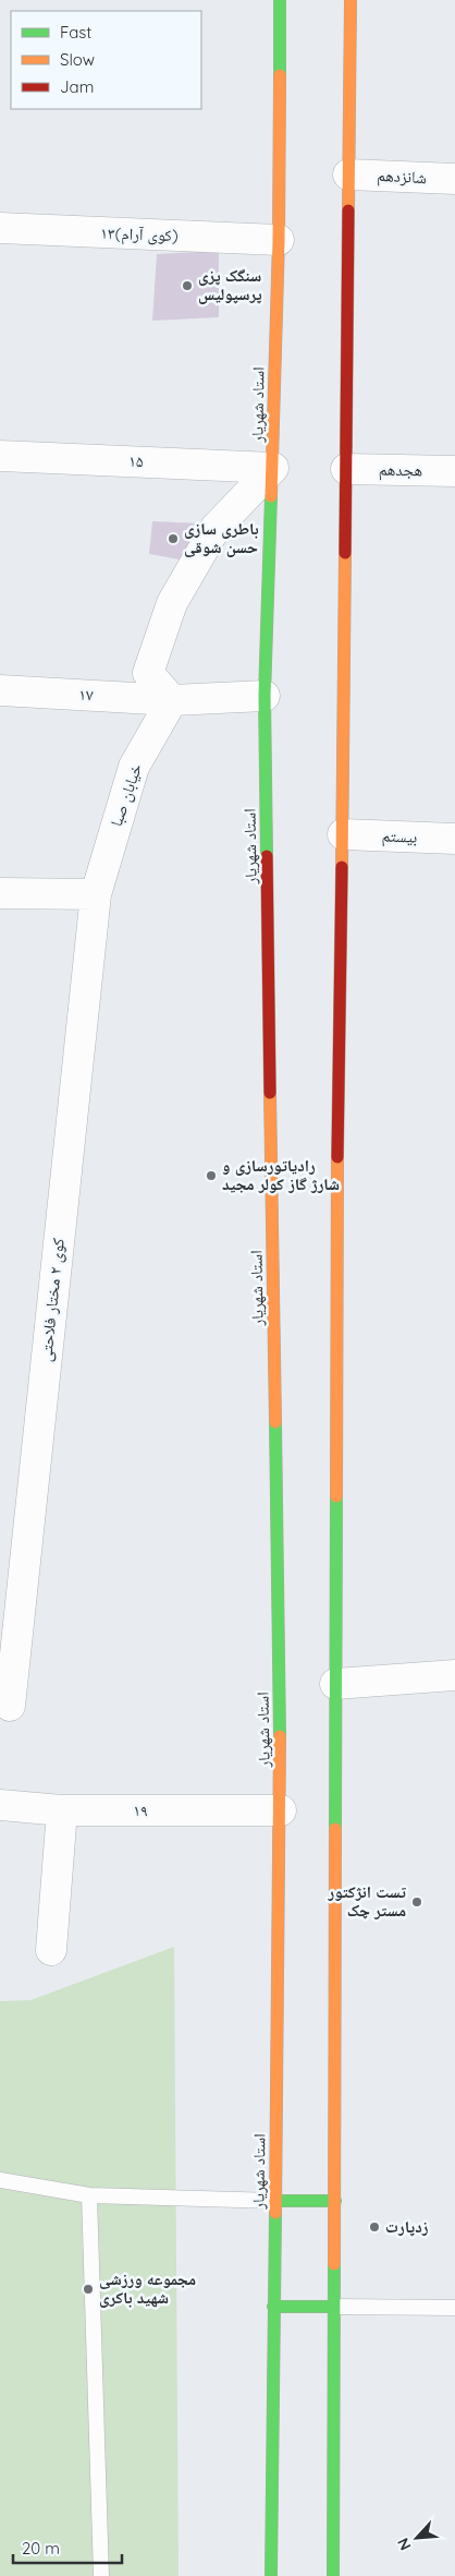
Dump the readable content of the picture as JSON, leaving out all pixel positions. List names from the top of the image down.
{
  "streets": {
    "main road": ["استاد شهریار"],
    "street": [
      "شانزدهم",
      "۱۳(کوی آرام)",
      "۱۵",
      "هجدهم",
      "۱۷",
      "خیابان صبا",
      "بیستم",
      "کوی ۲ مختار فلاحتی",
      "۱۹"
    ]
  },
  "crossings": [
    ["۱۳(کوی آرام)", "استاد شهریار"],
    ["استاد شهریار", "۱۵"],
    ["استاد شهریار", "۱۹"],
    ["۱۷", "خیابان صبا"],
    ["خیابان صبا", "کوی ۲ مختار فلاحتی"]
  ],
  "places": [
    "سنگک پزی پرسپولیس",
    "باطری سازی حسن شوقی",
    "رادیاتورسازی و شارژ گاز کولر مجید",
    "تست انژکتور مستر چک",
    "زدپارت",
    "مجموعه ورزشی شهید باکری"
  ],
  "legend": ["Fast", "Slow", "Jam"],
  "scale_bar": "20 m",
  "north": "bottom left"
}
